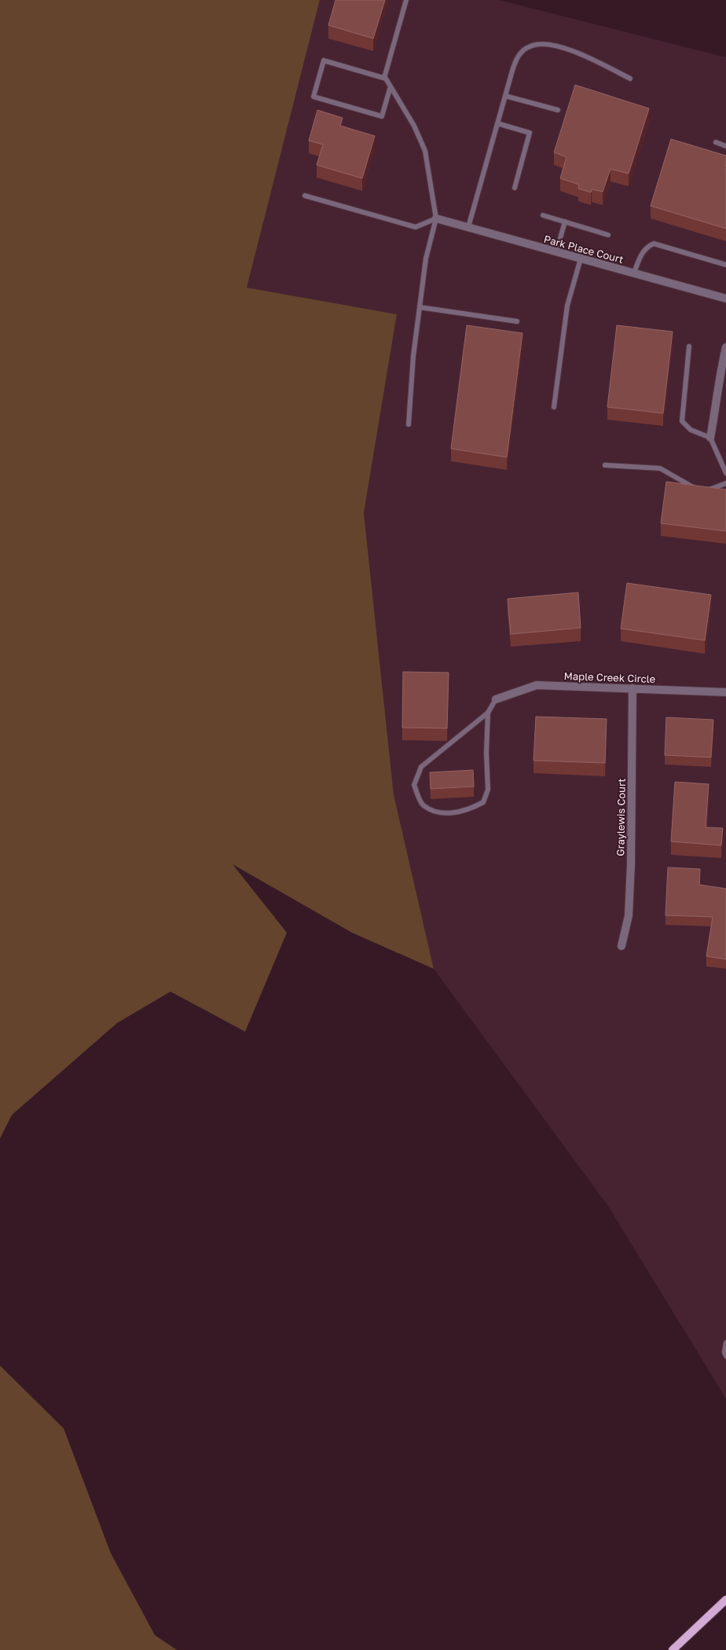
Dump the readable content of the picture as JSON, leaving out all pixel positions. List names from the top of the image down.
{
  "streets": {
    "street": ["Park Place Court", "Maple Creek Circle", "Graylewis Court"]
  },
  "crossings": [
    ["Maple Creek Circle", "Graylewis Court"]
  ]
}
